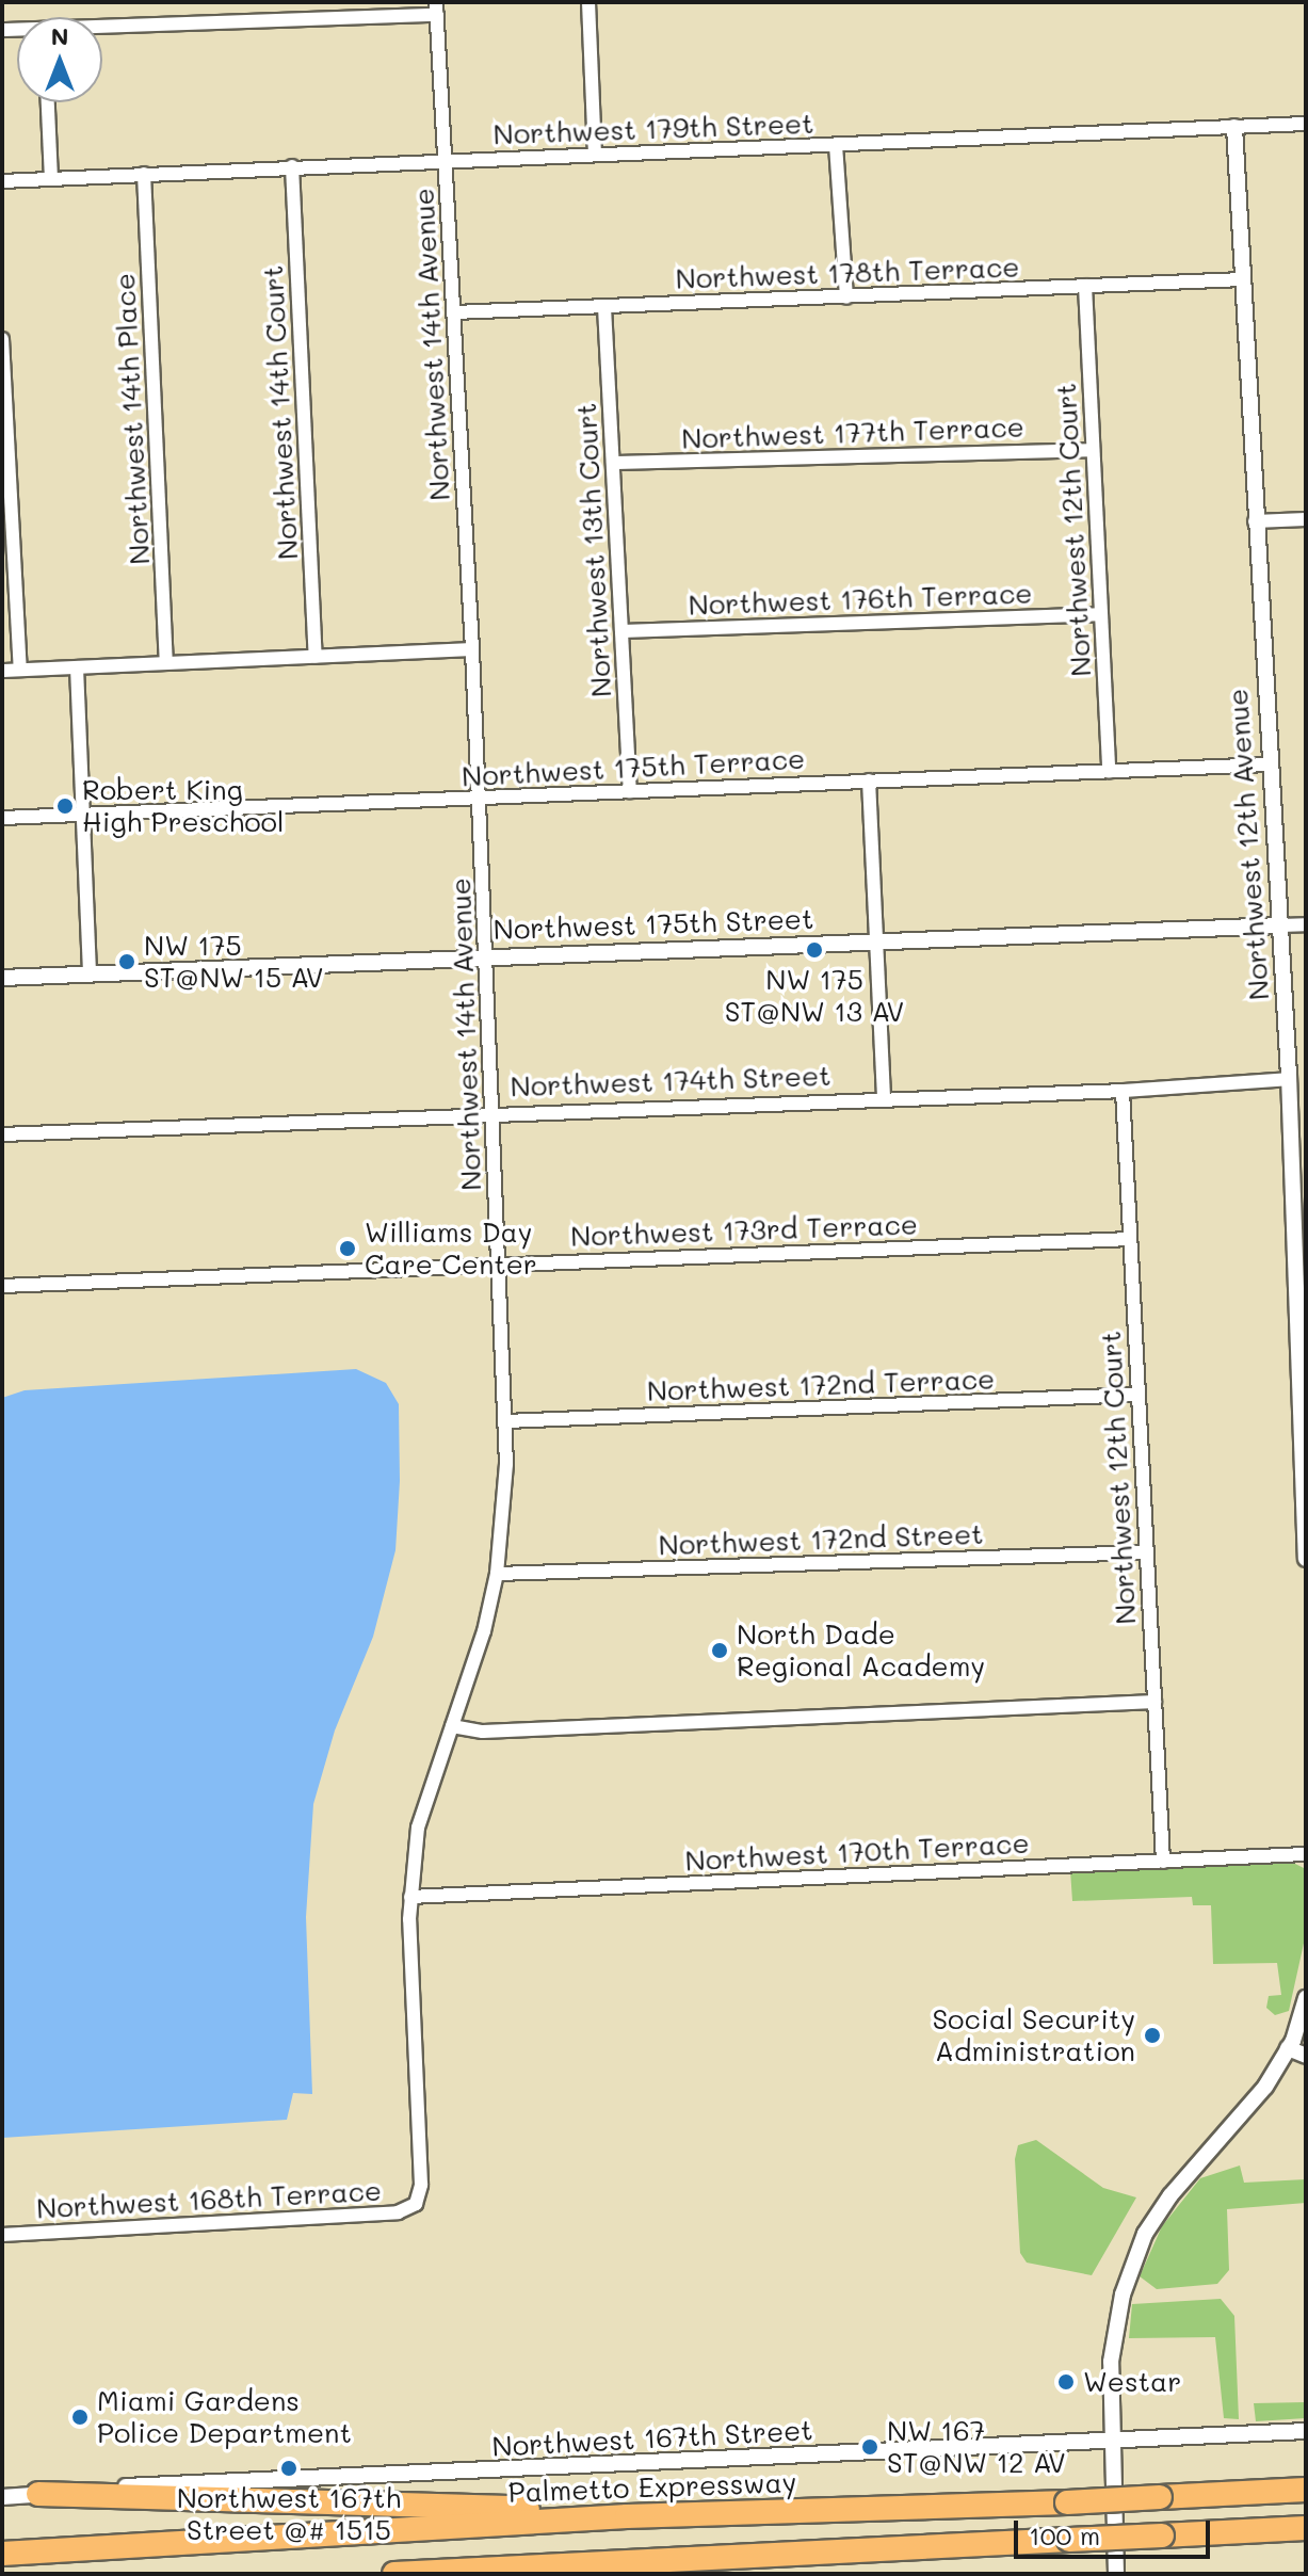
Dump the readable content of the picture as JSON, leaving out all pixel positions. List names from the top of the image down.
{
  "streets": {
    "highway": ["Palmetto Expressway"],
    "street": [
      "Northwest 179th Street",
      "Northwest 178th Terrace",
      "Northwest 14th Avenue",
      "Northwest 14th Court",
      "Northwest 14th Place",
      "Northwest 177th Terrace",
      "Northwest 12th Court",
      "Northwest 13th Court",
      "Northwest 176th Terrace",
      "Northwest 175th Terrace",
      "Northwest 12th Avenue",
      "Northwest 175th Street",
      "Northwest 174th Street",
      "Northwest 173rd Terrace",
      "Northwest 172nd Terrace",
      "Northwest 172nd Street",
      "Northwest 170th Terrace",
      "Northwest 168th Terrace",
      "Northwest 167th Street"
    ]
  },
  "crossings": [
    ["Northwest 179th Street", "Northwest 14th Avenue"],
    ["Northwest 179th Street", "Northwest 14th Court"],
    ["Northwest 179th Street", "Northwest 14th Place"],
    ["Northwest 179th Street", "Northwest 12th Avenue"],
    ["Northwest 178th Terrace", "Northwest 14th Avenue"],
    ["Northwest 178th Terrace", "Northwest 12th Court"],
    ["Northwest 178th Terrace", "Northwest 13th Court"],
    ["Northwest 178th Terrace", "Northwest 12th Avenue"],
    ["Northwest 14th Avenue", "Northwest 175th Terrace"],
    ["Northwest 14th Avenue", "Northwest 175th Street"],
    ["Northwest 14th Avenue", "Northwest 174th Street"],
    ["Northwest 14th Avenue", "Northwest 173rd Terrace"],
    ["Northwest 14th Avenue", "Northwest 172nd Terrace"],
    ["Northwest 14th Avenue", "Northwest 172nd Street"],
    ["Northwest 14th Avenue", "Northwest 170th Terrace"],
    ["Northwest 14th Avenue", "Northwest 168th Terrace"],
    ["Northwest 177th Terrace", "Northwest 12th Court"],
    ["Northwest 177th Terrace", "Northwest 13th Court"],
    ["Northwest 12th Court", "Northwest 176th Terrace"],
    ["Northwest 12th Court", "Northwest 175th Terrace"],
    ["Northwest 12th Court", "Northwest 174th Street"],
    ["Northwest 12th Court", "Northwest 173rd Terrace"],
    ["Northwest 12th Court", "Northwest 172nd Terrace"],
    ["Northwest 12th Court", "Northwest 172nd Street"],
    ["Northwest 12th Court", "Northwest 170th Terrace"],
    ["Northwest 13th Court", "Northwest 176th Terrace"],
    ["Northwest 13th Court", "Northwest 175th Terrace"],
    ["Northwest 175th Terrace", "Northwest 12th Avenue"],
    ["Northwest 12th Avenue", "Northwest 175th Street"],
    ["Northwest 12th Avenue", "Northwest 174th Street"]
  ],
  "places": [
    "Robert King High Preschool",
    "NW 175 ST@NW 13 AV",
    "NW 175 ST@NW 15 AV",
    "Williams Day Care Center",
    "North Dade Regional Academy",
    "Social Security Administration",
    "Westar",
    "Miami Gardens Police Department",
    "NW 167 ST@NW 12 AV",
    "Northwest 167th Street @# 1515"
  ],
  "scale_bar": "100 m",
  "north": "top"
}
